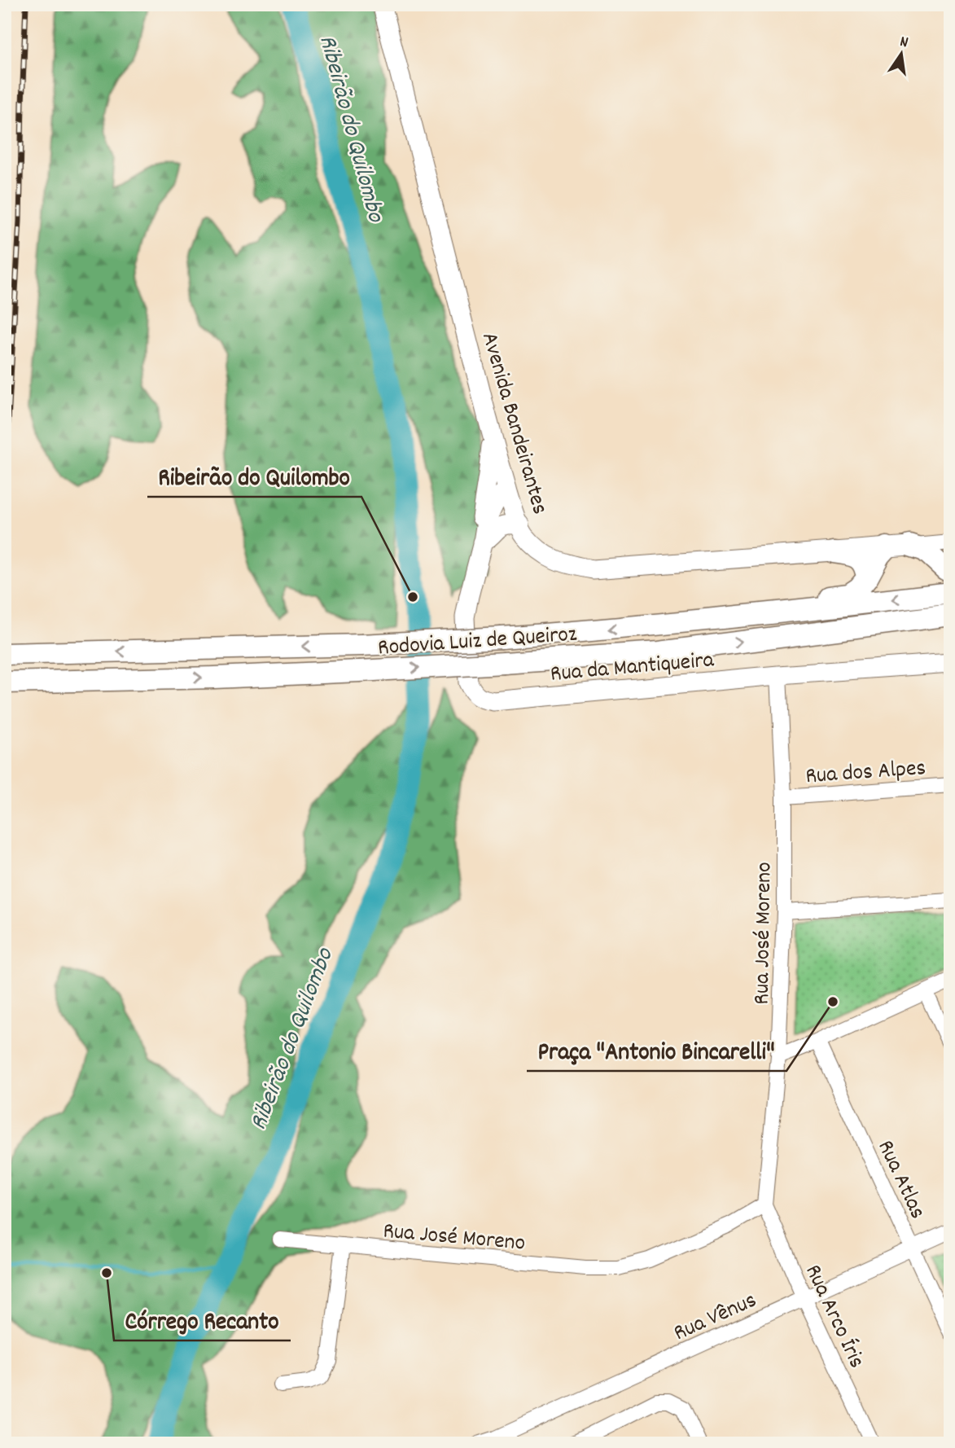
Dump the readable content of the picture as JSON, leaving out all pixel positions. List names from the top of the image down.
{
  "streets": {
    "highway": ["Rodovia Luiz de Queiroz"],
    "main road": ["Avenida Bandeirantes", "Rua da Mantiqueira"],
    "street": [
      "Rua dos Alpes",
      "Rua José Moreno",
      "Rua Atlas",
      "Rua Vênus",
      "Rua Arco Íris"
    ]
  },
  "crossings": [
    ["Avenida Bandeirantes", "Rua da Mantiqueira"],
    ["Rua da Mantiqueira", "Rua José Moreno"],
    ["Rua dos Alpes", "Rua José Moreno"],
    ["Rua José Moreno", "Rua Arco Íris"],
    ["Rua Atlas", "Rua Vênus"],
    ["Rua Vênus", "Rua Arco Íris"]
  ],
  "water": ["Ribeirão do Quilombo"],
  "places": ["Ribeirão do Quilombo", "Praça \"Antonio Bincarelli\"", "Córrego Recanto"],
  "north": "top"
}
